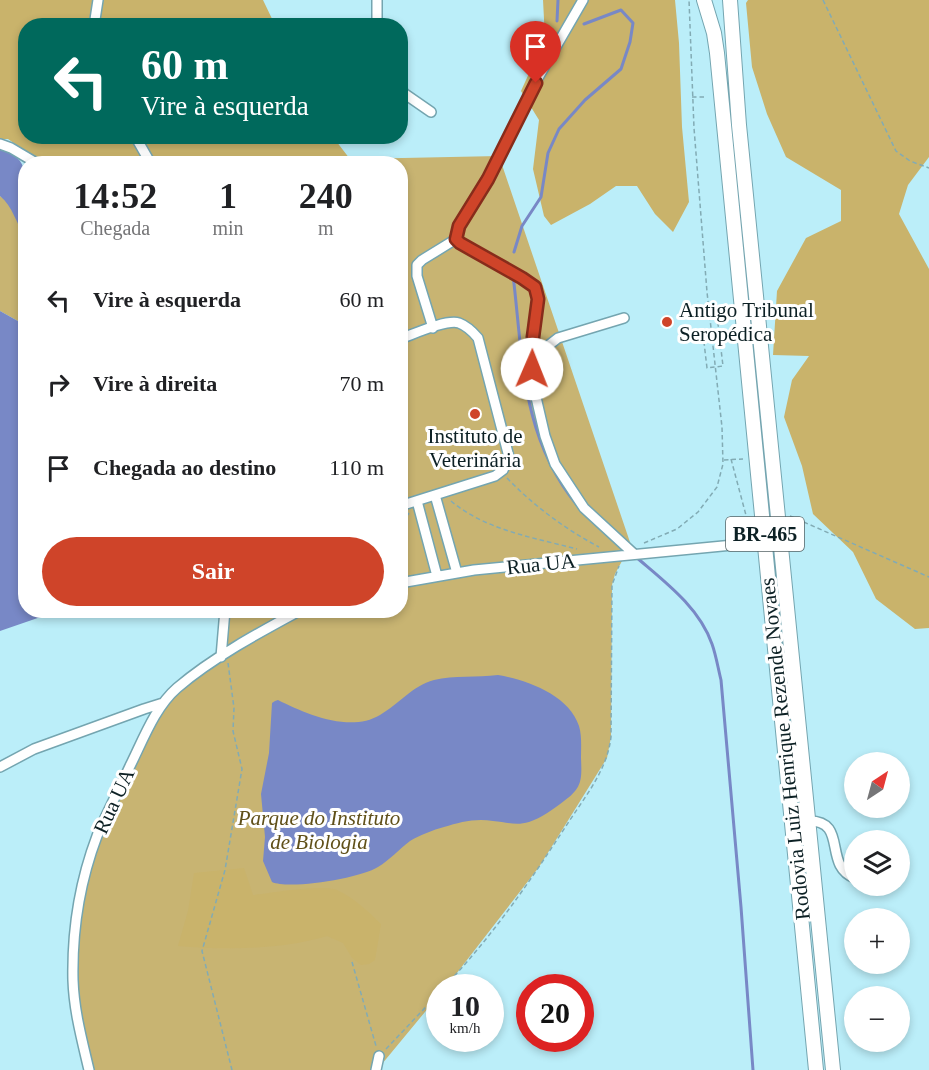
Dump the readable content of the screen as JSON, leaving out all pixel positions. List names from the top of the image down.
{
  "streets": {
    "highway": ["BR-465", "Rodovia Luiz Henrique Rezende Novaes"],
    "lane": ["Rua UA"]
  },
  "crossings": [
    ["Rua UA", "Rodovia Luiz Henrique Rezende Novaes"]
  ],
  "parks": ["Parque do Instituto de Biologia"],
  "places": ["Antigo Tribunal Seropédica", "Instituto de Veterinária"],
  "north": "top right",
  "page": {
    "turn": ["60 m", "Vire à esquerda"],
    "eta": [
      "14:52",
      "Chegada",
      "1",
      "min",
      "240",
      "m"
    ],
    "list": [
      {
        "name": "Vire à esquerda",
        "value": "60 m"
      },
      {
        "name": "Vire à direita",
        "value": "70 m"
      },
      {
        "name": "Chegada ao destino",
        "value": "110 m"
      }
    ],
    "buttons": "Sair",
    "map_buttons": ["+", "−"],
    "speed": "10 km/h",
    "limit": "20"
  }
}
